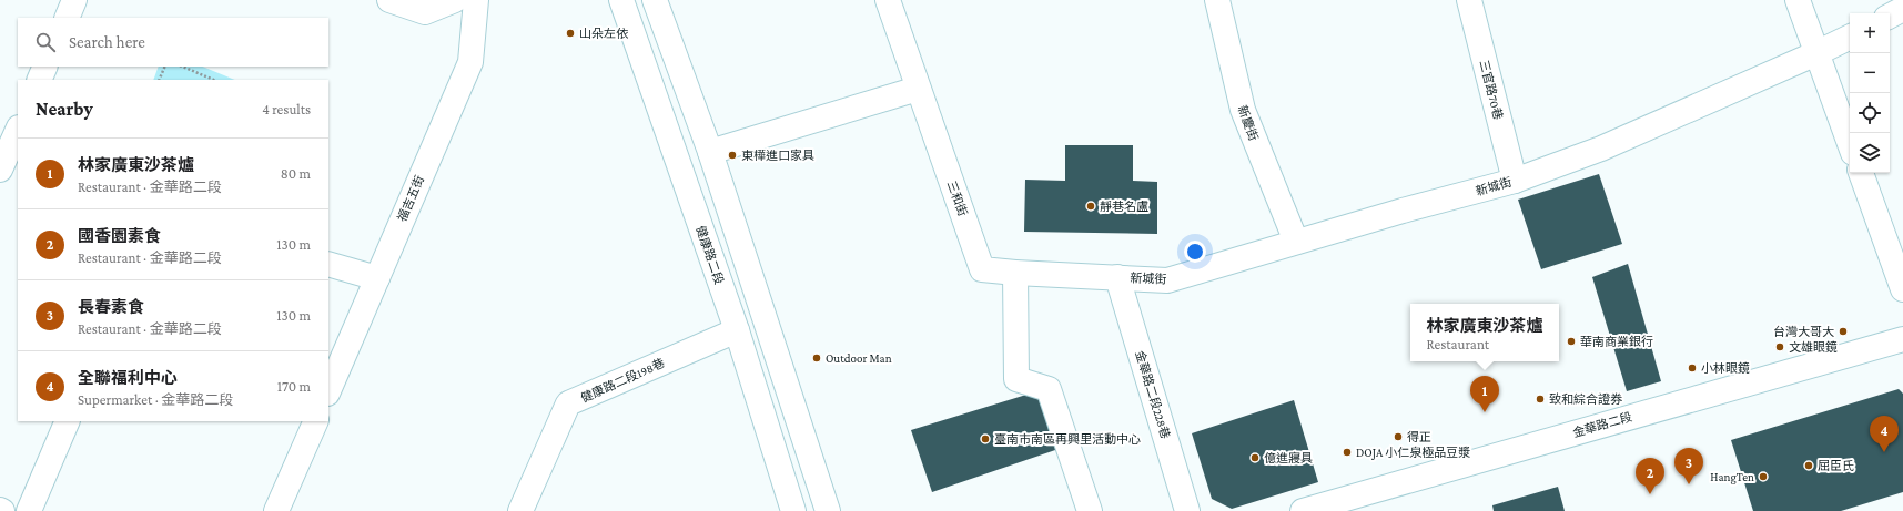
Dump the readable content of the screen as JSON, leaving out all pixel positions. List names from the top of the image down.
{
  "streets": {
    "street": [
      "三官路70巷",
      "新慶街",
      "新城街",
      "福吉五街",
      "三和街",
      "健康路二段",
      "健康路二段198巷",
      "金華路二段228巷",
      "金華路二段"
    ]
  },
  "crossings": [
    ["三官路70巷", "新城街"],
    ["新慶街", "新城街"],
    ["新城街", "三和街"],
    ["新城街", "金華路二段228巷"],
    ["三和街", "金華路二段228巷"],
    ["健康路二段", "健康路二段198巷"]
  ],
  "places": [
    "山朵左依",
    "東樺進口家具",
    "靜巷名盧",
    "台灣大哥大",
    "華南商業銀行",
    "文雄眼鏡",
    "Outdoor Man",
    "小林眼鏡",
    "致和綜合證券",
    "得正",
    "臺南市南區再興里活動中心",
    "DOJA 小仁泉極品豆漿",
    "億進寢具",
    "屈臣氏",
    "HangTen"
  ],
  "page": {
    "map_buttons": ["+", "−"],
    "search": "Search here",
    "heading": ["Nearby", "4 results"],
    "list": [
      {
        "mark": "1",
        "name": "林家廣東沙茶爐",
        "note": "Restaurant · 金華路二段",
        "value": "80 m"
      },
      {
        "mark": "2",
        "name": "國香園素食",
        "note": "Restaurant · 金華路二段",
        "value": "130 m"
      },
      {
        "mark": "3",
        "name": "長春素食",
        "note": "Restaurant · 金華路二段",
        "value": "130 m"
      },
      {
        "mark": "4",
        "name": "全聯福利中心",
        "note": "Supermarket · 金華路二段",
        "value": "170 m"
      }
    ],
    "popup": ["林家廣東沙茶爐", "Restaurant"],
    "pins": [
      "1",
      "4",
      "3",
      "2"
    ]
  }
}
